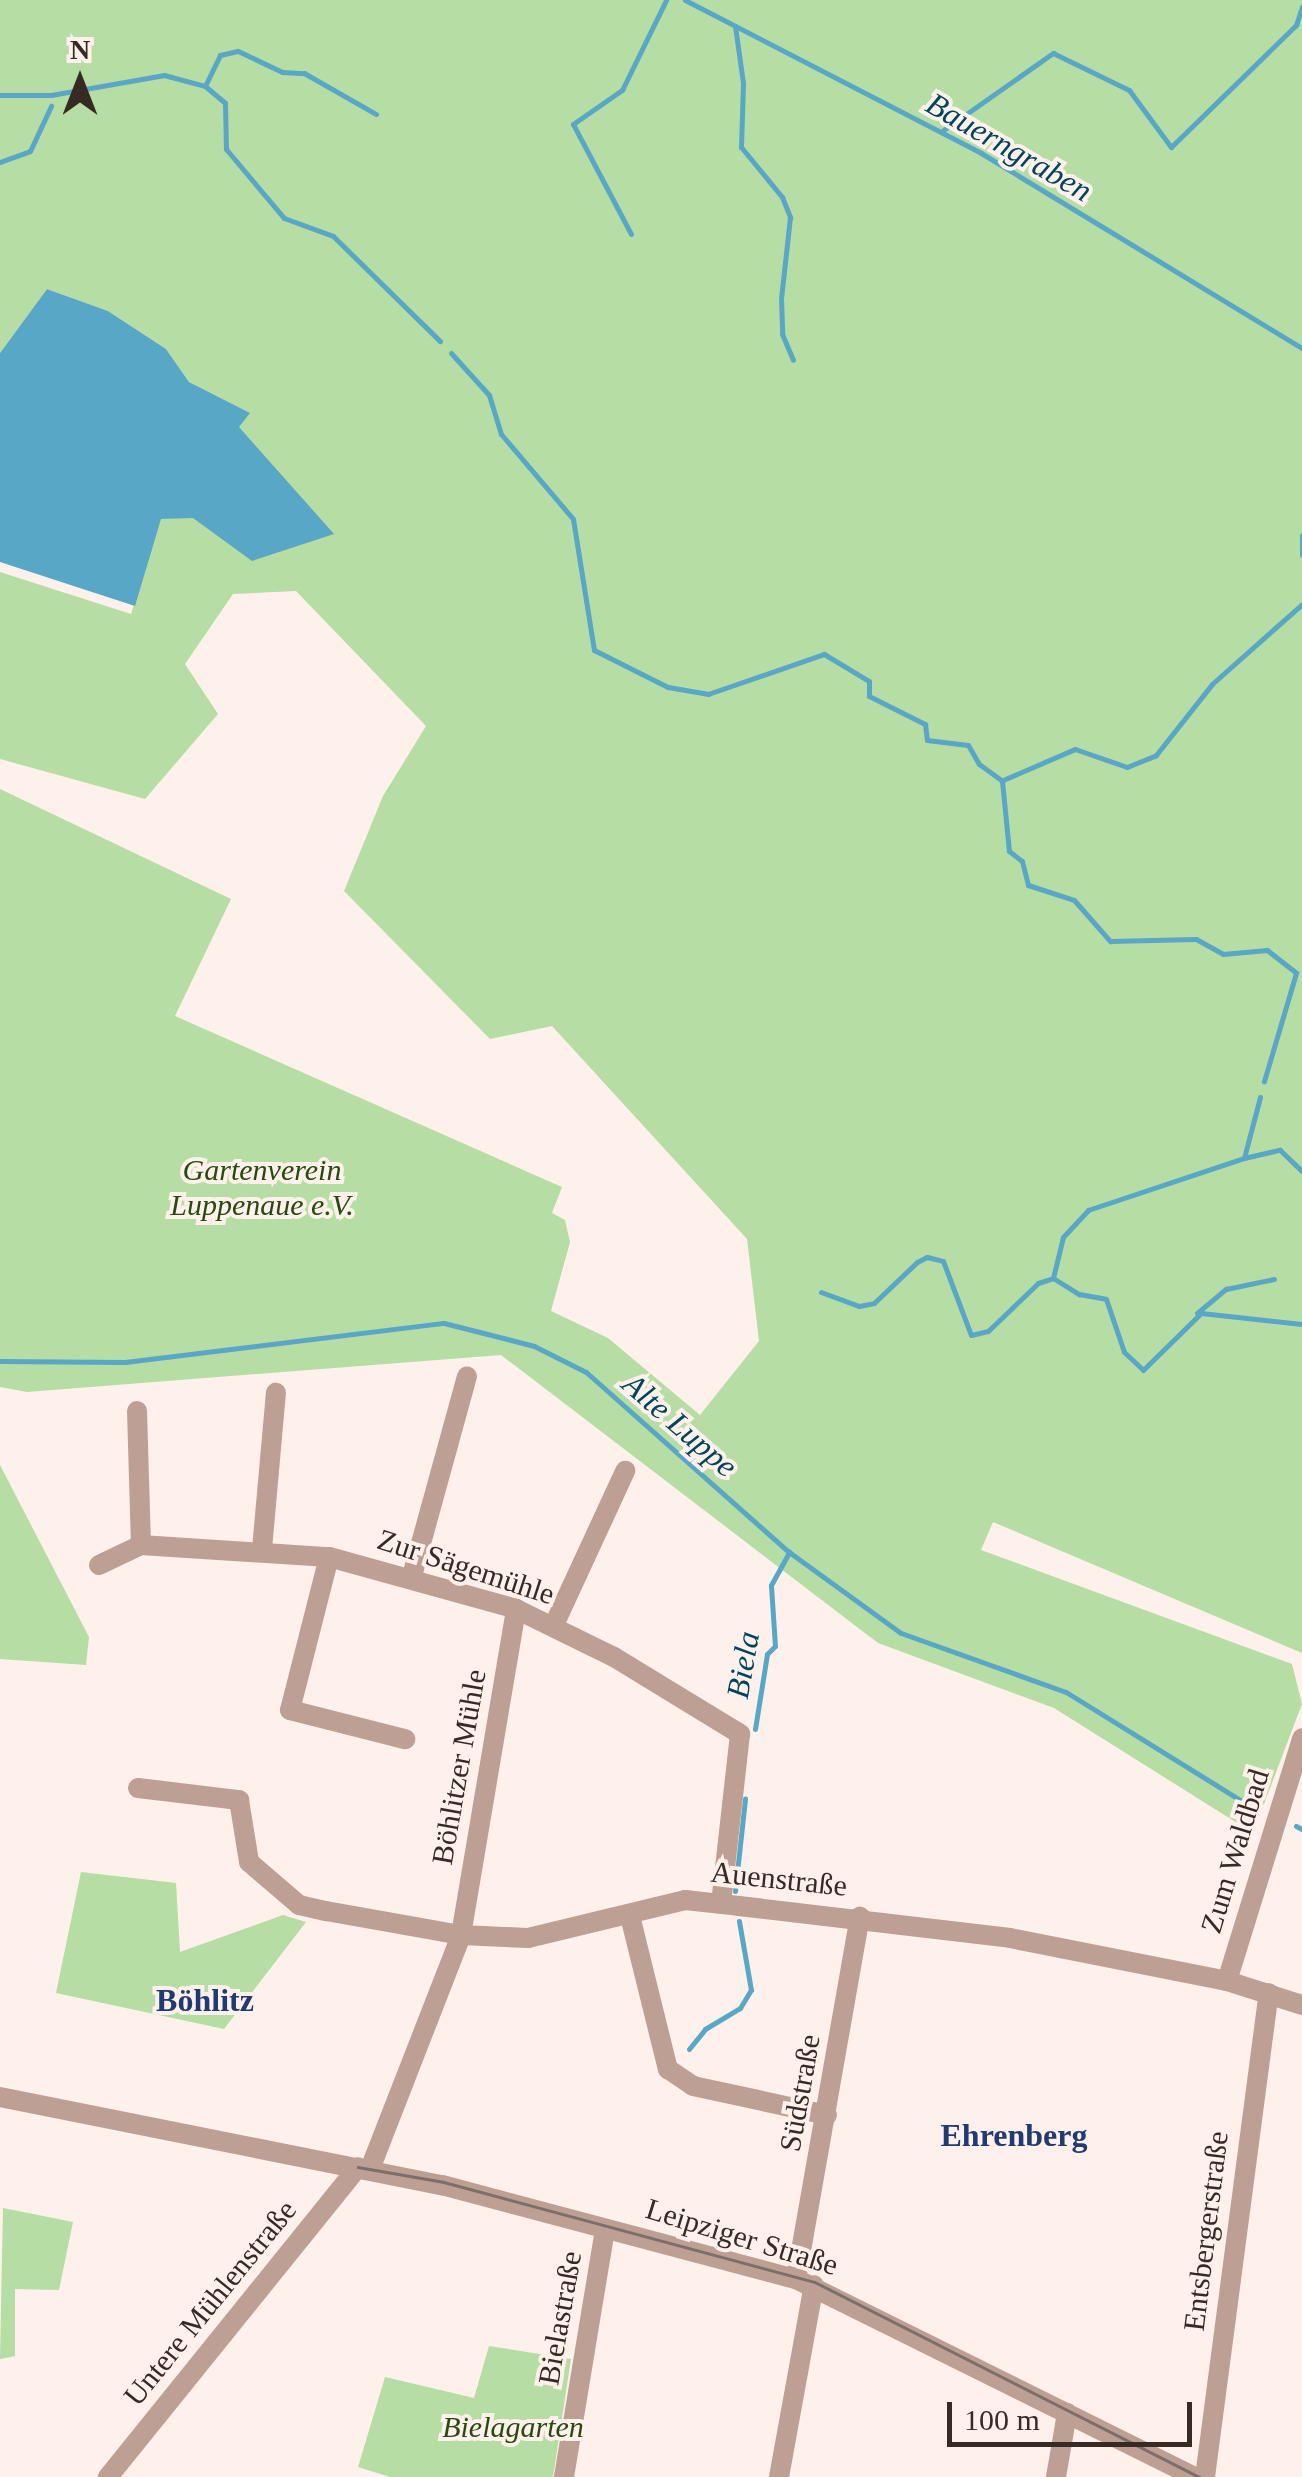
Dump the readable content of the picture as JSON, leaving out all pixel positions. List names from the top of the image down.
{
  "streets": {
    "street": [
      "Zur Sägemühle",
      "Böhlitzer Mühle",
      "Zum Waldbad",
      "Auenstraße",
      "Südstraße",
      "Entsbergerstraße",
      "Leipziger Straße",
      "Untere Mühlenstraße",
      "Bielastraße"
    ]
  },
  "crossings": [
    ["Zur Sägemühle", "Böhlitzer Mühle"],
    ["Zur Sägemühle", "Auenstraße"],
    ["Böhlitzer Mühle", "Auenstraße"],
    ["Böhlitzer Mühle", "Untere Mühlenstraße"],
    ["Zum Waldbad", "Auenstraße"],
    ["Auenstraße", "Südstraße"],
    ["Auenstraße", "Entsbergerstraße"],
    ["Auenstraße", "Untere Mühlenstraße"],
    ["Südstraße", "Leipziger Straße"],
    ["Leipziger Straße", "Untere Mühlenstraße"],
    ["Leipziger Straße", "Bielastraße"]
  ],
  "districts": ["Böhlitz", "Ehrenberg"],
  "water": ["Bauerngraben", "Alte Luppe", "Biela"],
  "parks": ["Gartenverein Luppenaue e.V.", "Bielagarten"],
  "scale_bar": "100 m",
  "north": "top"
}
